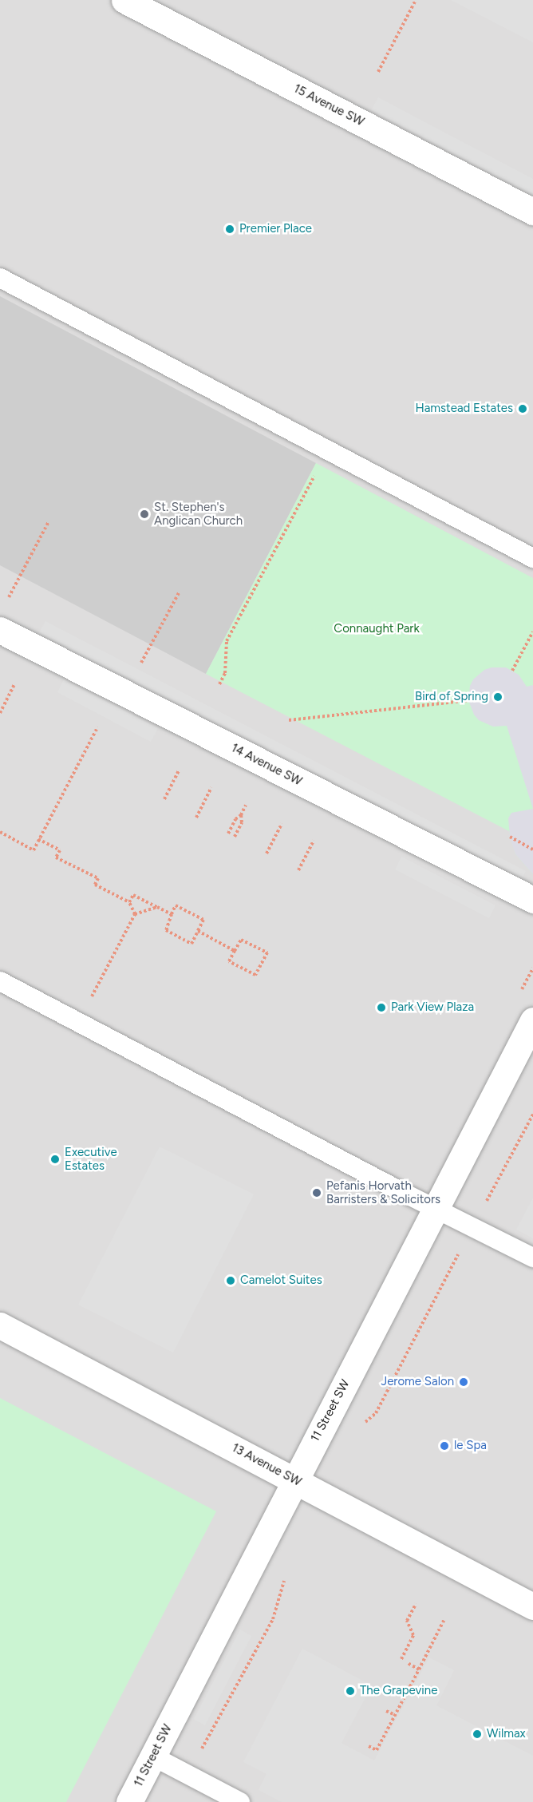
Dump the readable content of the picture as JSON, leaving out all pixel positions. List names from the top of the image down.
{
  "streets": {
    "street": [
      "15 Avenue SW",
      "14 Avenue SW",
      "11 Street SW",
      "13 Avenue SW"
    ]
  },
  "crossings": [
    ["11 Street SW", "13 Avenue SW"]
  ],
  "parks": ["Connaught Park"],
  "places": [
    "Premier Place",
    "Hamstead Estates",
    "St. Stephen's Anglican Church",
    "Bird of Spring",
    "Park View Plaza",
    "Executive Estates",
    "Pefanis Horvath Barristers & Solicitors",
    "Camelot Suites",
    "Jerome Salon",
    "le Spa",
    "The Grapevine",
    "Wilmax"
  ]
}
